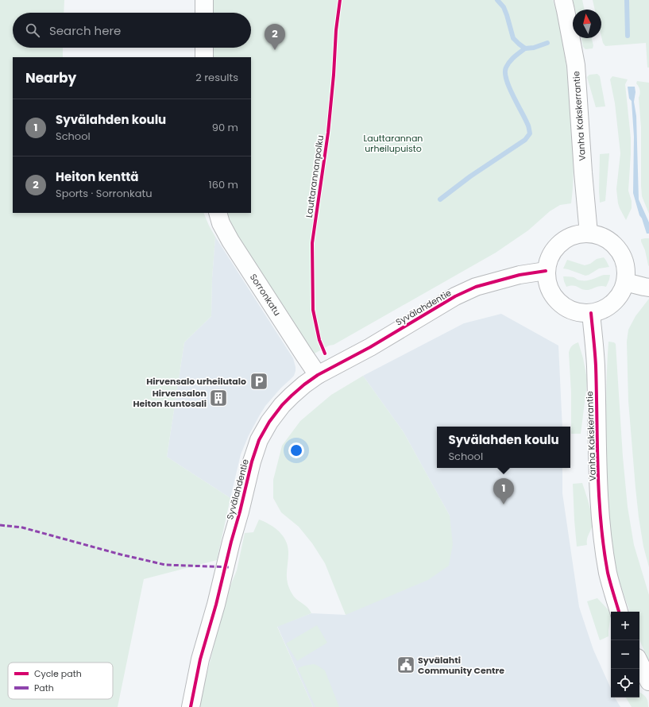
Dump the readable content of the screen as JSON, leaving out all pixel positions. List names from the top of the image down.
{
  "streets": {
    "street": ["Vanha Kakskerrantie", "Sorronkatu", "Syvälahdentie"],
    "cycle path": ["Lauttarannanpolku"]
  },
  "crossings": [
    ["Vanha Kakskerrantie", "Syvälahdentie"],
    ["Sorronkatu", "Syvälahdentie"]
  ],
  "parks": ["Lauttarannan urheilupuisto"],
  "places": {
    "parking": ["Hirvensalo urheilutalo"],
    "building": ["Hirvensalon Heiton kuntosali"],
    "public building": ["Syvälahti Community Centre"]
  },
  "legend": ["Cycle path", "Path"],
  "north": "top",
  "page": {
    "search": "Search here",
    "pins": ["2", "1"],
    "heading": ["Nearby", "2 results"],
    "list": [
      {
        "mark": "1",
        "name": "Syvälahden koulu",
        "note": "School",
        "value": "90 m"
      },
      {
        "mark": "2",
        "name": "Heiton kenttä",
        "note": "Sports · Sorronkatu",
        "value": "160 m"
      }
    ],
    "popup": ["Syvälahden koulu", "School"],
    "map_buttons": ["+", "−"]
  }
}
